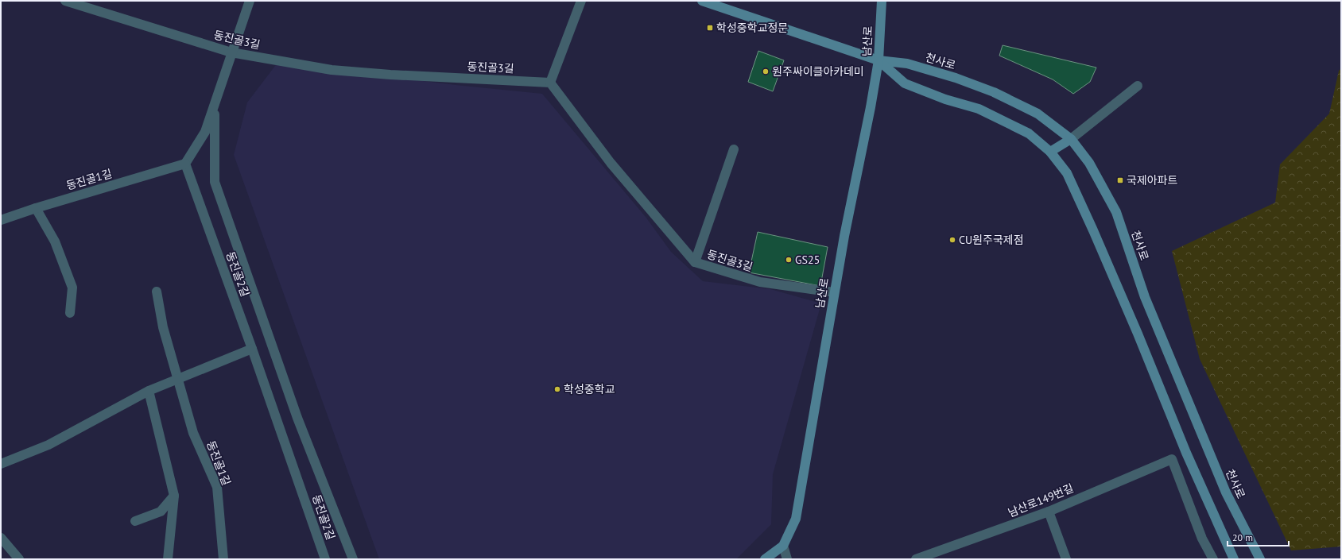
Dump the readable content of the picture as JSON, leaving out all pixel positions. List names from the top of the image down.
{
  "streets": {
    "street": ["남산로", "천사로"],
    "lane": [
      "동진골3길",
      "동진골1길",
      "동진골2길",
      "남산로149번길"
    ]
  },
  "crossings": [
    ["동진골3길", "남산로"],
    ["남산로", "천사로"],
    ["동진골1길", "동진골2길"]
  ],
  "places": {
    "transit": ["학성중학교정문", "국제아파트"],
    "other": [
      "원주싸이클아카데미",
      "CU원주국제점",
      "GS25",
      "학성중학교"
    ]
  },
  "scale_bar": "20 m"
}
